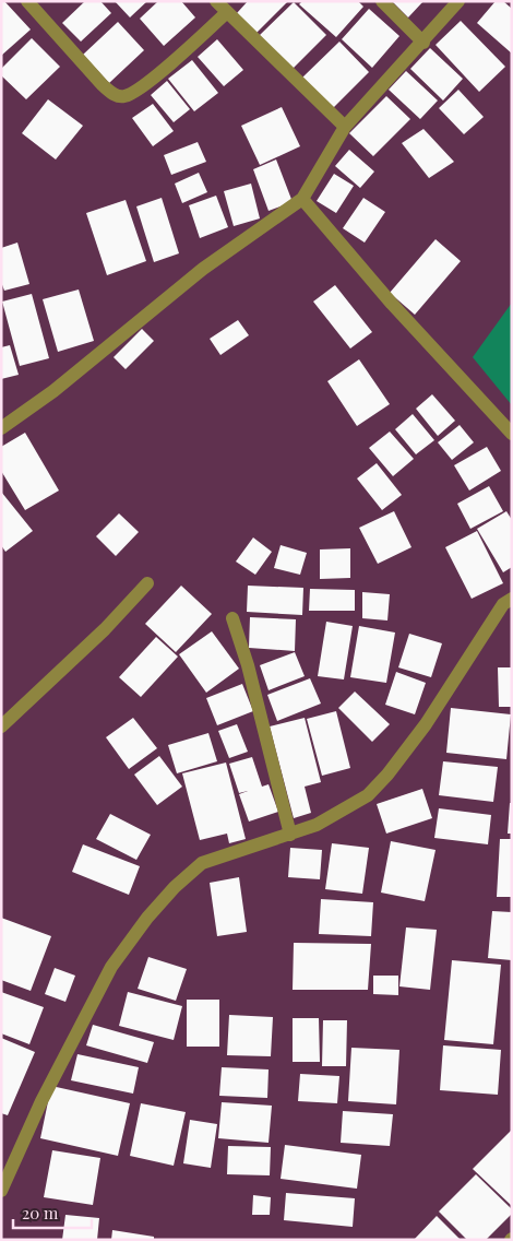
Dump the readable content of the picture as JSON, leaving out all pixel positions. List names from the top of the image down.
{
  "scale_bar": "20 m"
}
